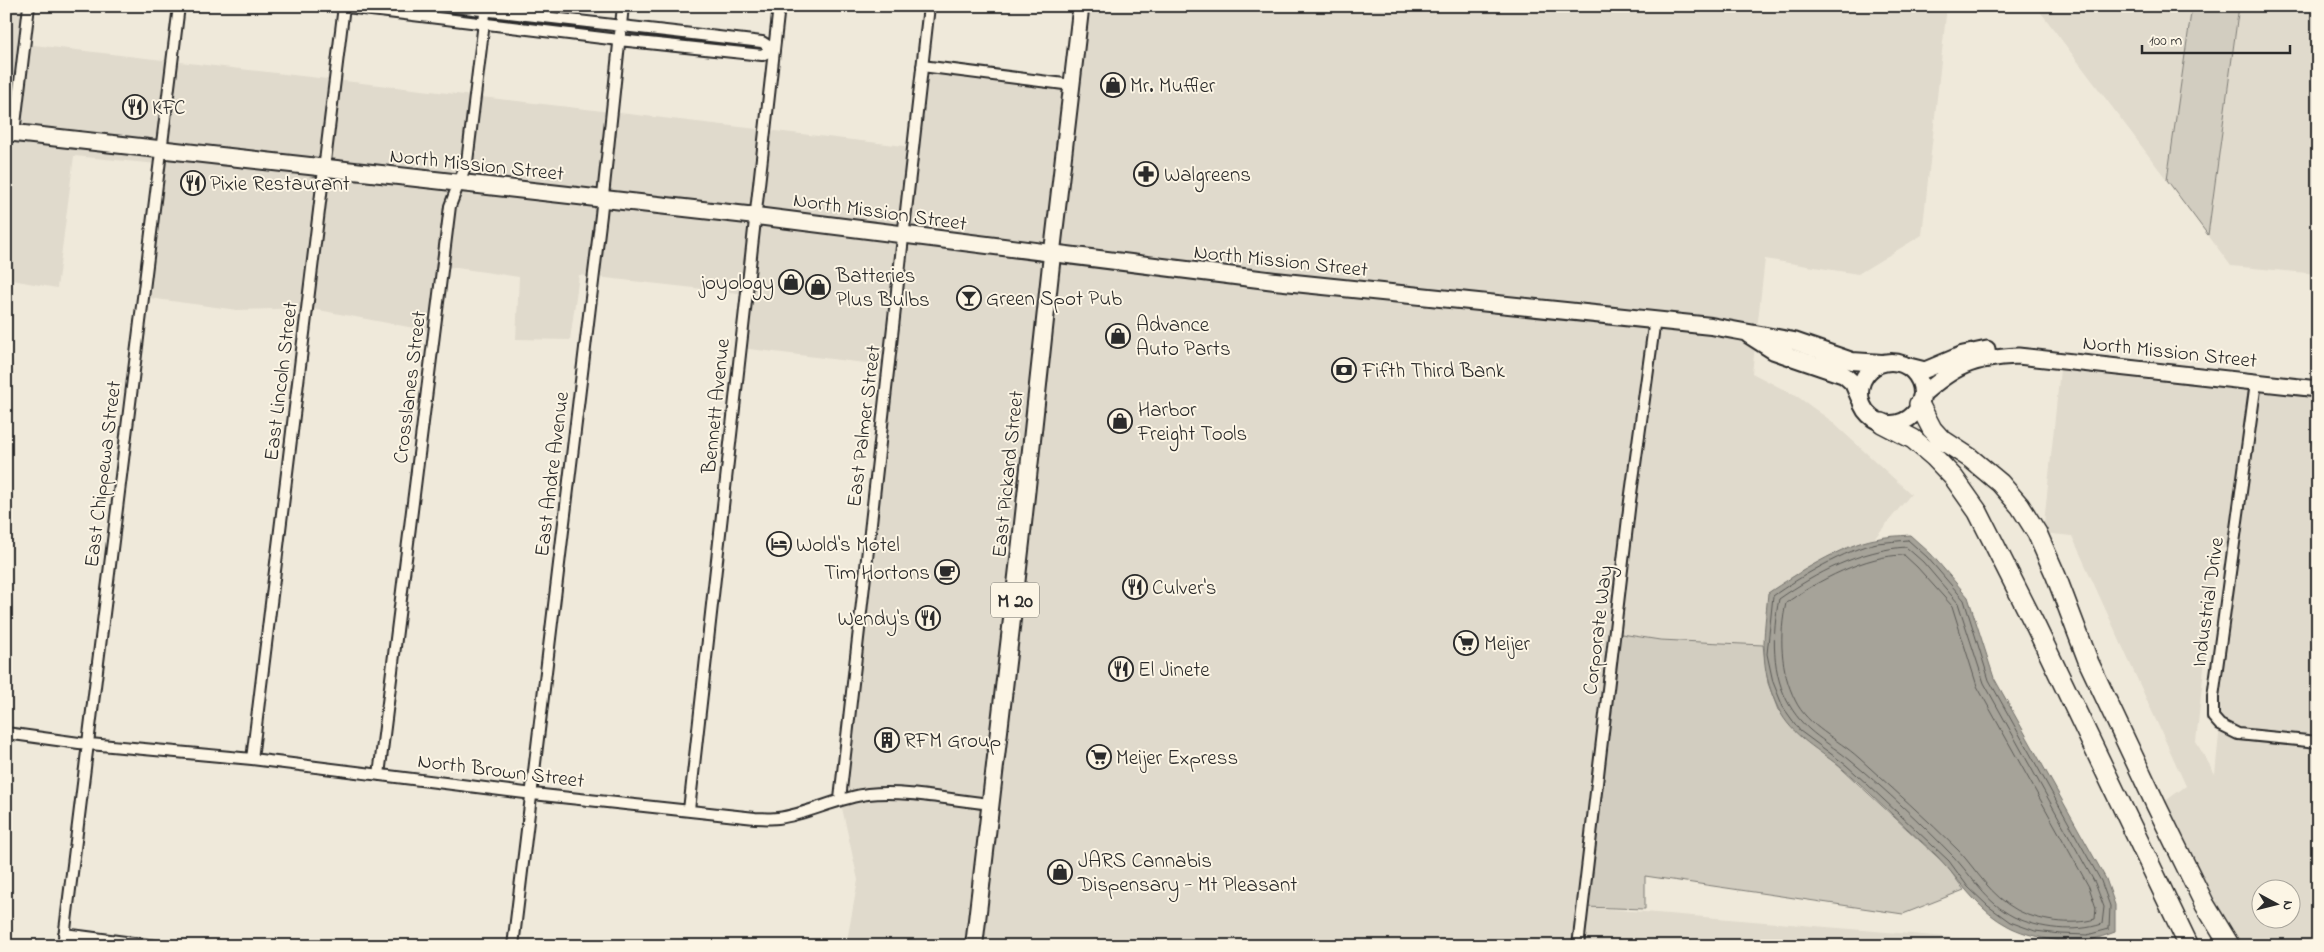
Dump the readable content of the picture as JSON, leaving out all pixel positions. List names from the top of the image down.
{
  "streets": {
    "main road": ["North Mission Street", "East Pickard Street", "M 20"],
    "street": [
      "East Lincoln Street",
      "Crosslanes Street",
      "Bennett Avenue",
      "East Palmer Street",
      "East Chippewa Street",
      "East Andre Avenue",
      "Industrial Drive",
      "Corporate Way",
      "North Brown Street"
    ]
  },
  "crossings": [
    ["North Mission Street", "East Lincoln Street"],
    ["North Mission Street", "Crosslanes Street"],
    ["North Mission Street", "Bennett Avenue"],
    ["North Mission Street", "East Palmer Street"],
    ["North Mission Street", "East Chippewa Street"],
    ["North Mission Street", "East Andre Avenue"],
    ["North Mission Street", "East Pickard Street"],
    ["North Mission Street", "Industrial Drive"],
    ["North Mission Street", "Corporate Way"],
    ["East Lincoln Street", "North Brown Street"],
    ["Crosslanes Street", "North Brown Street"],
    ["Bennett Avenue", "North Brown Street"],
    ["East Palmer Street", "North Brown Street"],
    ["East Chippewa Street", "North Brown Street"],
    ["East Andre Avenue", "North Brown Street"],
    ["East Pickard Street", "North Brown Street"]
  ],
  "places": {
    "shop": [
      "Mr. Muffler",
      "joyology",
      "Batteries Plus Bulbs",
      "Advance Auto Parts",
      "Harbor Freight Tools",
      "JARS Cannabis Dispensary - Mt Pleasant"
    ],
    "restaurant": [
      "KFC",
      "Pixie Restaurant",
      "Culver's",
      "Wendy's",
      "El Jinete"
    ],
    "pharmacy": ["Walgreens"],
    "bar": ["Green Spot Pub"],
    "bank": ["Fifth Third Bank"],
    "hotel": ["Wold's Motel"],
    "cafe": ["Tim Hortons"],
    "supermarket": ["Meijer", "Meijer Express"],
    "building": ["RFM Group"]
  },
  "scale_bar": "100 m",
  "north": "right"
}
